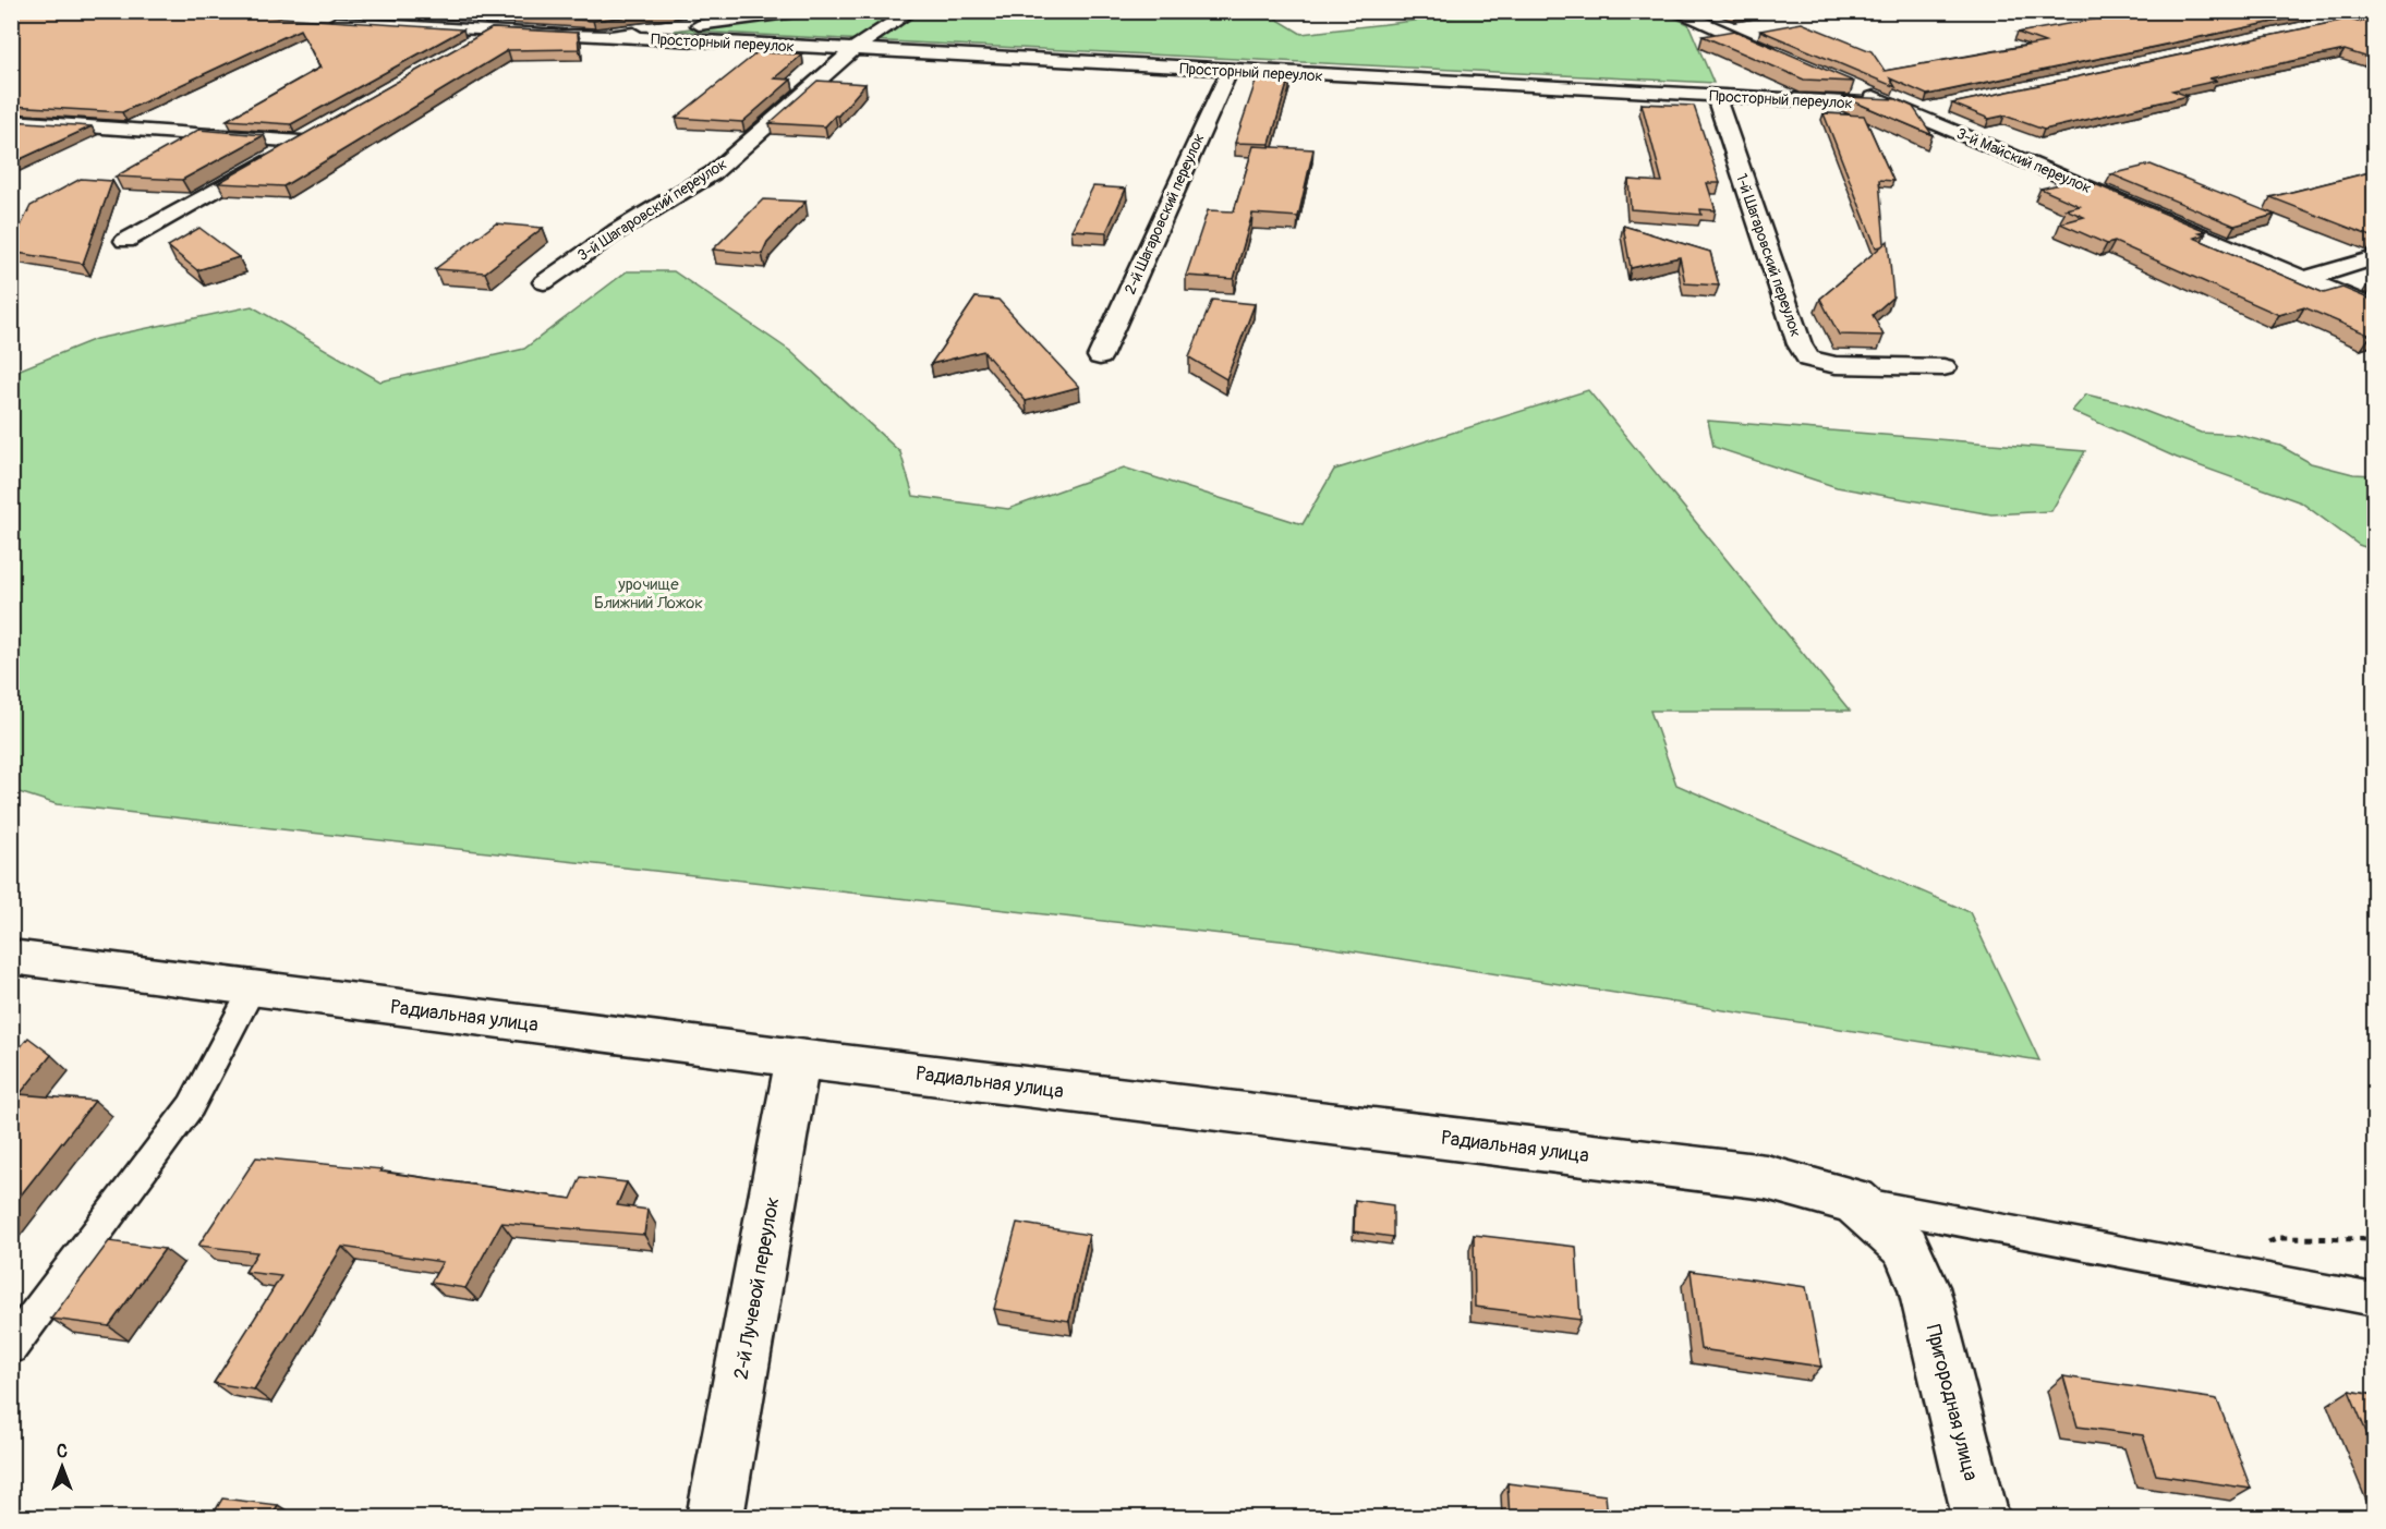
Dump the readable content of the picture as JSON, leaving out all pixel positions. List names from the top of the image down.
{
  "streets": {
    "street": [
      "Просторный переулок",
      "3-й Майский переулок",
      "3-й Шагаровский переулок",
      "2-й Шагаровский переулок",
      "1-й Шагаровский переулок",
      "Радиальная улица",
      "2-й Лучевой переулок",
      "Пригородная улица"
    ]
  },
  "crossings": [
    ["Просторный переулок", "3-й Майский переулок"],
    ["Просторный переулок", "3-й Шагаровский переулок"],
    ["Просторный переулок", "2-й Шагаровский переулок"],
    ["Просторный переулок", "1-й Шагаровский переулок"],
    ["Радиальная улица", "2-й Лучевой переулок"],
    ["Радиальная улица", "Пригородная улица"]
  ],
  "parks": ["урочище Ближний Ложок"],
  "north": "top"
}
